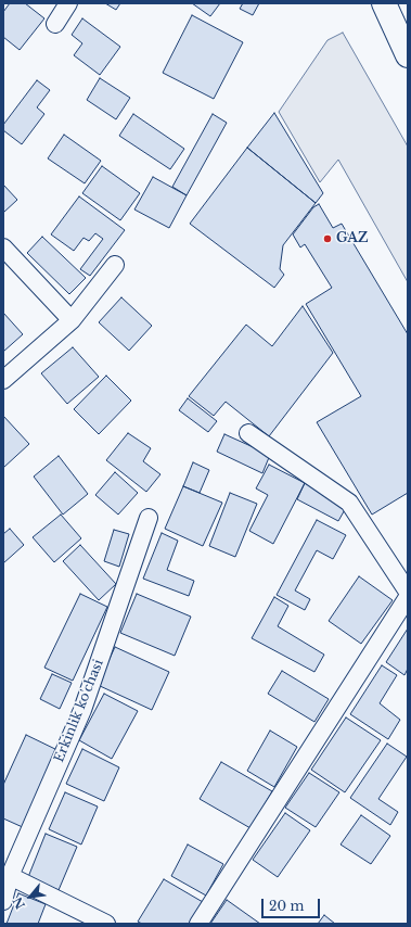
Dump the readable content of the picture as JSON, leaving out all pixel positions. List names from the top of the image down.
{
  "streets": {
    "street": ["Erkinlik ko'chasi"]
  },
  "places": ["GAZ"],
  "scale_bar": "20 m",
  "north": "bottom left"
}
